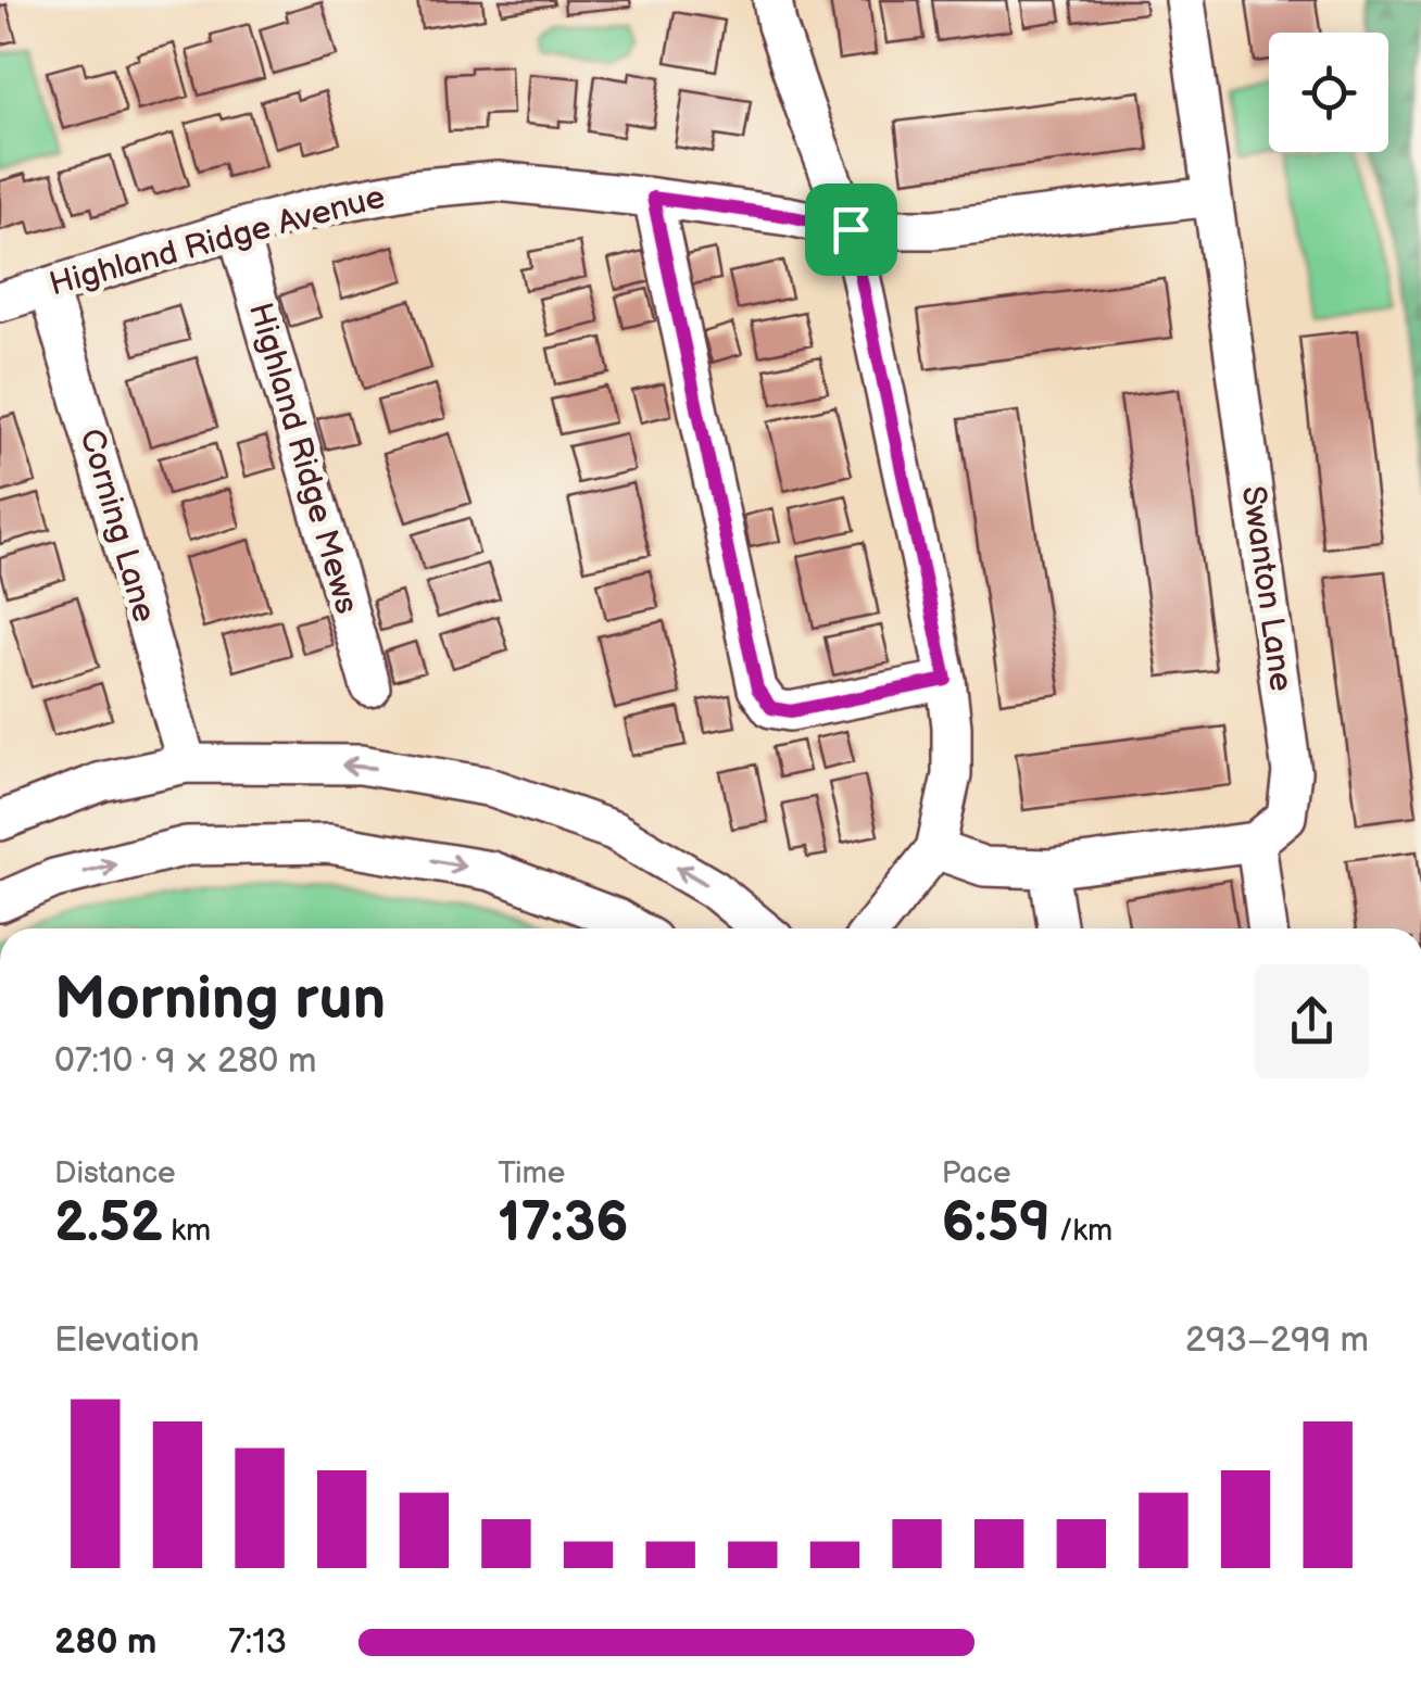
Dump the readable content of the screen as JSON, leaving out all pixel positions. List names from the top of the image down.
{
  "streets": {
    "street": [
      "Highland Ridge Avenue",
      "Highland Ridge Mews",
      "Corning Lane",
      "Swanton Lane"
    ]
  },
  "crossings": [
    ["Highland Ridge Avenue", "Highland Ridge Mews"],
    ["Highland Ridge Avenue", "Corning Lane"],
    ["Highland Ridge Avenue", "Swanton Lane"]
  ],
  "page": {
    "heading": ["Morning run", "07:10 · 9 × 280 m"],
    "stats": [
      ["Distance", "2.52 km"],
      ["Time", "17:36"],
      ["Pace", "6:59 /km"]
    ],
    "chart": ["Elevation", "293–299 m"],
    "list": [
      {
        "name": "280 m",
        "note": "7:13"
      }
    ]
  }
}
